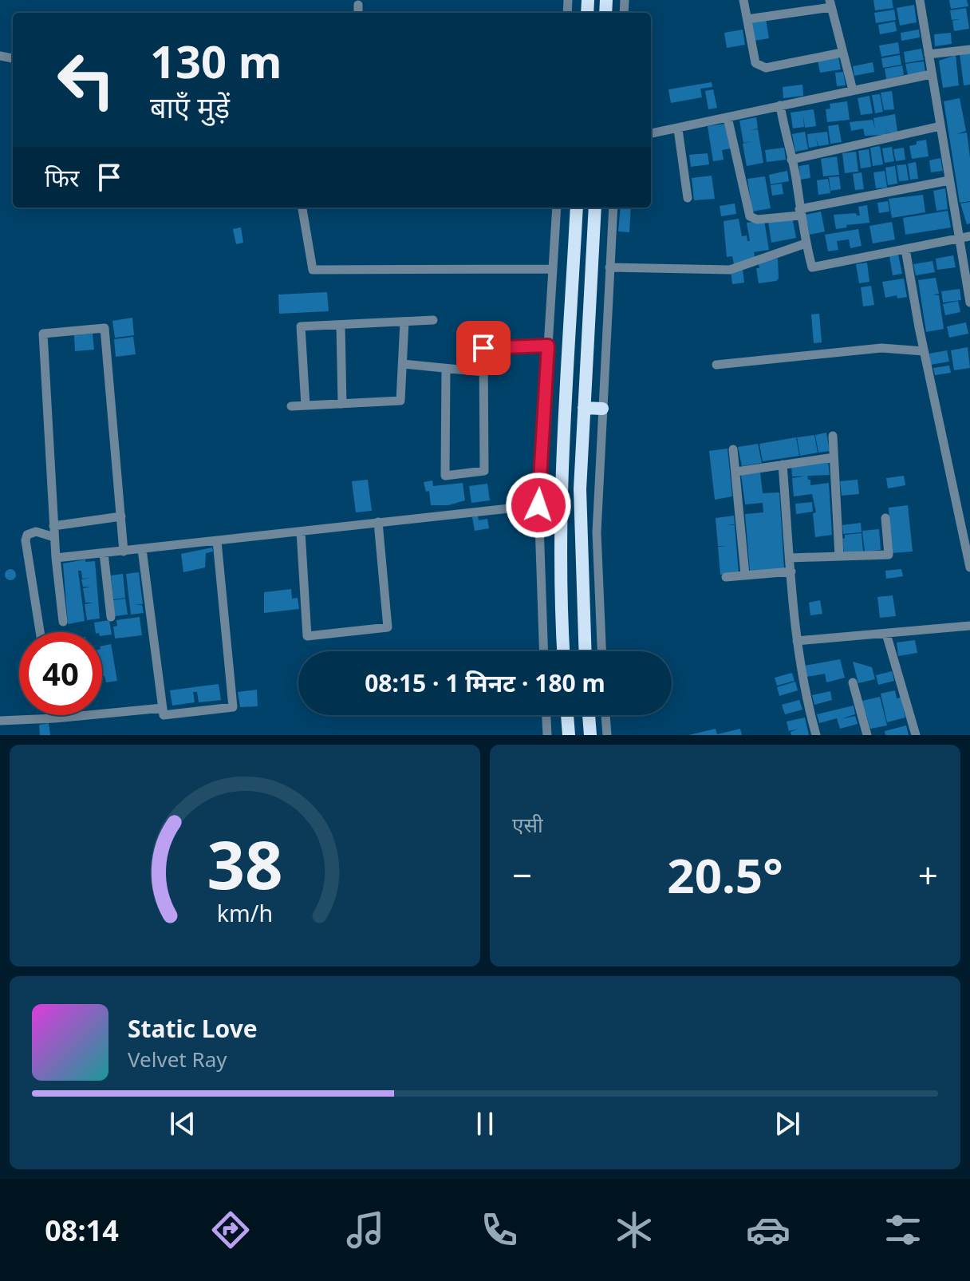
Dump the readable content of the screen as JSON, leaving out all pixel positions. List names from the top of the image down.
{
  "page": {
    "turn": ["130 m", "बाएँ मुड़ें"],
    "then": "फिर",
    "limit": "40",
    "trip": "08:15 · 1 मिनट · 180 m",
    "tile": "एसी",
    "heat": ["−", "20.5°", "+"],
    "song": ["Static Love", "Velvet Ray"],
    "tabs": "08:14",
    "gauge": ["38", "km/h"]
  }
}
